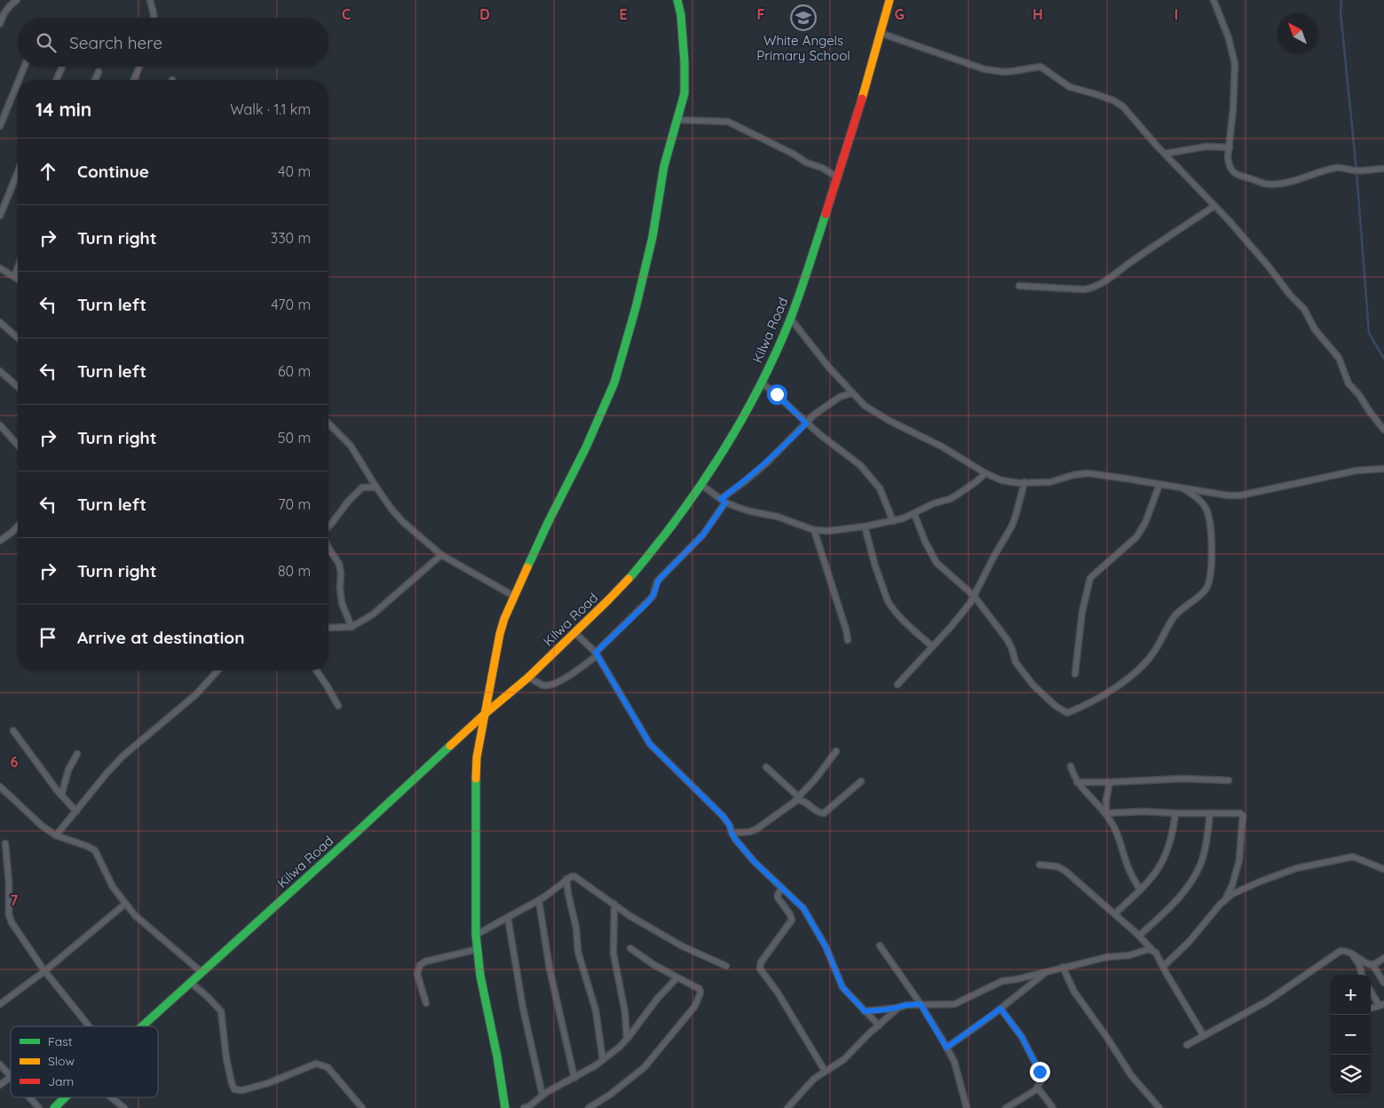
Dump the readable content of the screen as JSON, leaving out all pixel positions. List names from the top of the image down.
{
  "streets": {
    "main road": ["Kilwa Road"]
  },
  "places": {
    "school or university": ["White Angels Primary School"]
  },
  "legend": ["Fast", "Slow", "Jam"],
  "north": "top left",
  "page": {
    "search": "Search here",
    "heading": ["14 min", "Walk · 1.1 km"],
    "list": [
      ["Continue", "40 m"],
      ["Turn right", "330 m"],
      ["Turn left", "470 m"],
      ["Turn left", "60 m"],
      ["Turn right", "50 m"],
      ["Turn left", "70 m"],
      ["Turn right", "80 m"],
      "Arrive at destination"
    ],
    "map_buttons": ["+", "−"]
  },
  "grid": {
    "columns": [
      "C",
      "D",
      "E",
      "F",
      "G",
      "H",
      "I"
    ],
    "rows": ["6", "7"]
  }
}
